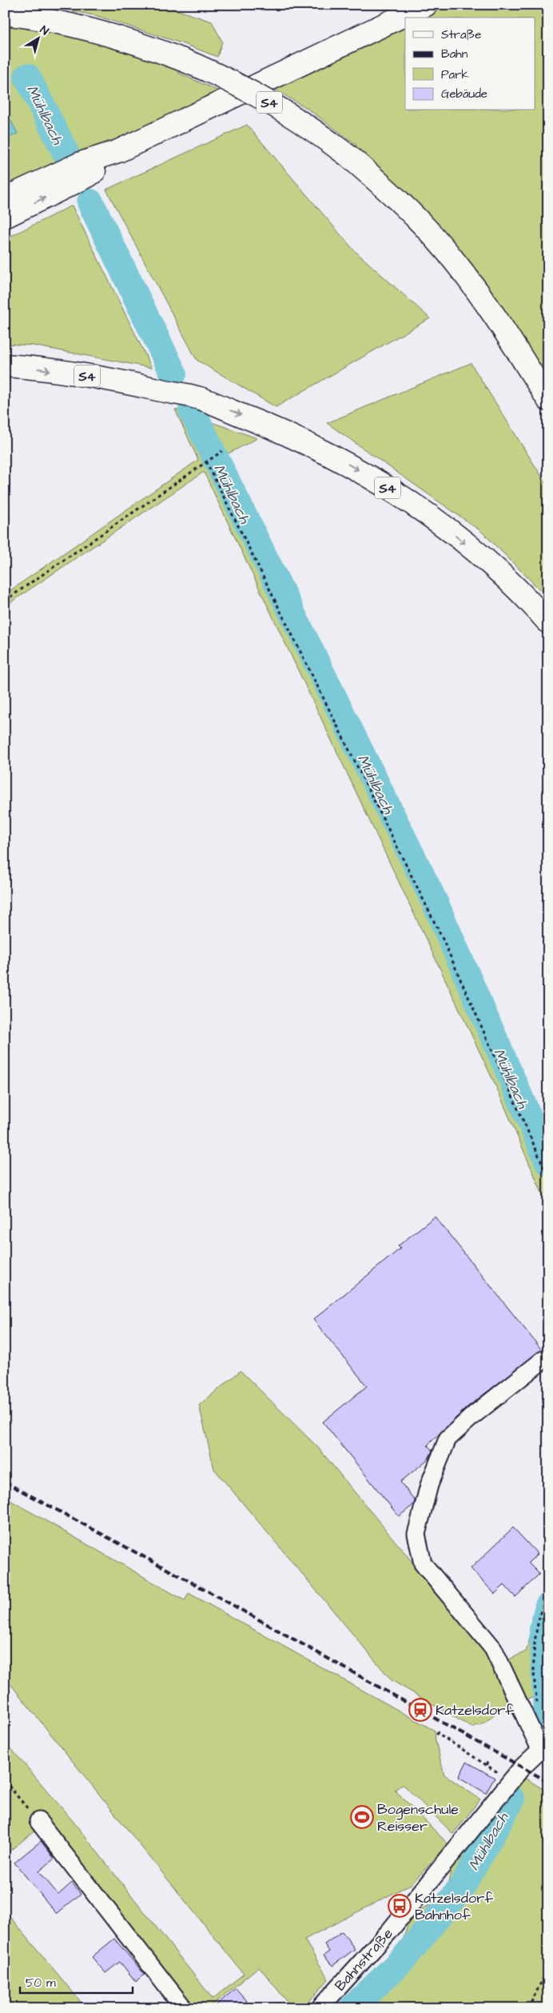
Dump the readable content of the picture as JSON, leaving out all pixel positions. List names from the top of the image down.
{
  "streets": {
    "highway": ["S4"],
    "street": ["Bahnstraße"]
  },
  "water": ["Mühlbach"],
  "places": {
    "station": ["Katzelsdorf"],
    "sports": ["Bogenschule Reisser"],
    "bus stop": ["Katzelsdorf Bahnhof"]
  },
  "legend": [
    "Straße",
    "Bahn",
    "Park",
    "Gebäude"
  ],
  "scale_bar": "50 m",
  "north": "top right"
}
